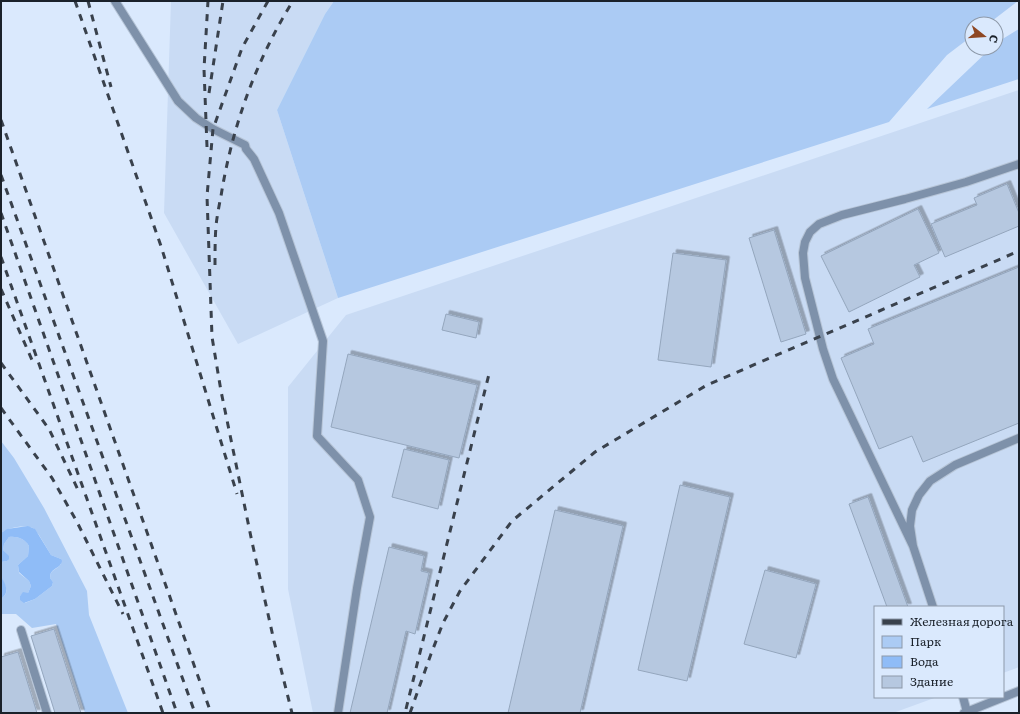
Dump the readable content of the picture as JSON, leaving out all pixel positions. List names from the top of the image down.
{
  "legend": [
    "Железная дорога",
    "Парк",
    "Вода",
    "Здание"
  ],
  "north": "right"
}
